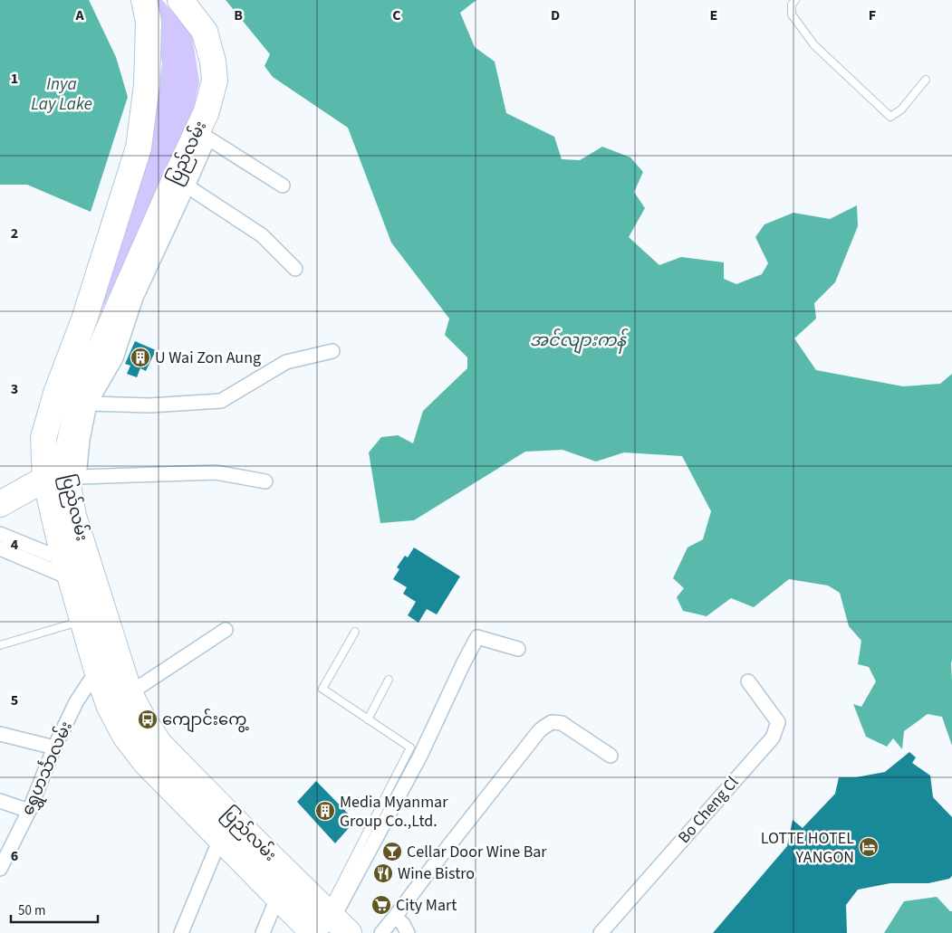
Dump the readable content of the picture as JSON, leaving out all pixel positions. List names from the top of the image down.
{
  "streets": {
    "highway": ["ပြည်လမ်း"],
    "street": ["ရွှေဟင်္သာလမ်း", "Bo Cheng Cl"]
  },
  "crossings": [
    ["ပြည်လမ်း", "ရွှေဟင်္သာလမ်း"]
  ],
  "water": ["Inya Lay Lake", "အင်လျားကန်"],
  "places": {
    "building": ["U Wai Zon Aung", "Media Myanmar Group Co.,Ltd."],
    "bus stop": ["ကျောင်းကွေ့"],
    "hotel": ["LOTTE HOTEL YANGON"],
    "bar": ["Cellar Door Wine Bar"],
    "restaurant": ["Wine Bistro"],
    "supermarket": ["City Mart"]
  },
  "scale_bar": "50 m",
  "grid": {
    "columns": [
      "A",
      "B",
      "C",
      "D",
      "E",
      "F"
    ],
    "rows": [
      "1",
      "2",
      "3",
      "4",
      "5",
      "6"
    ]
  }
}
